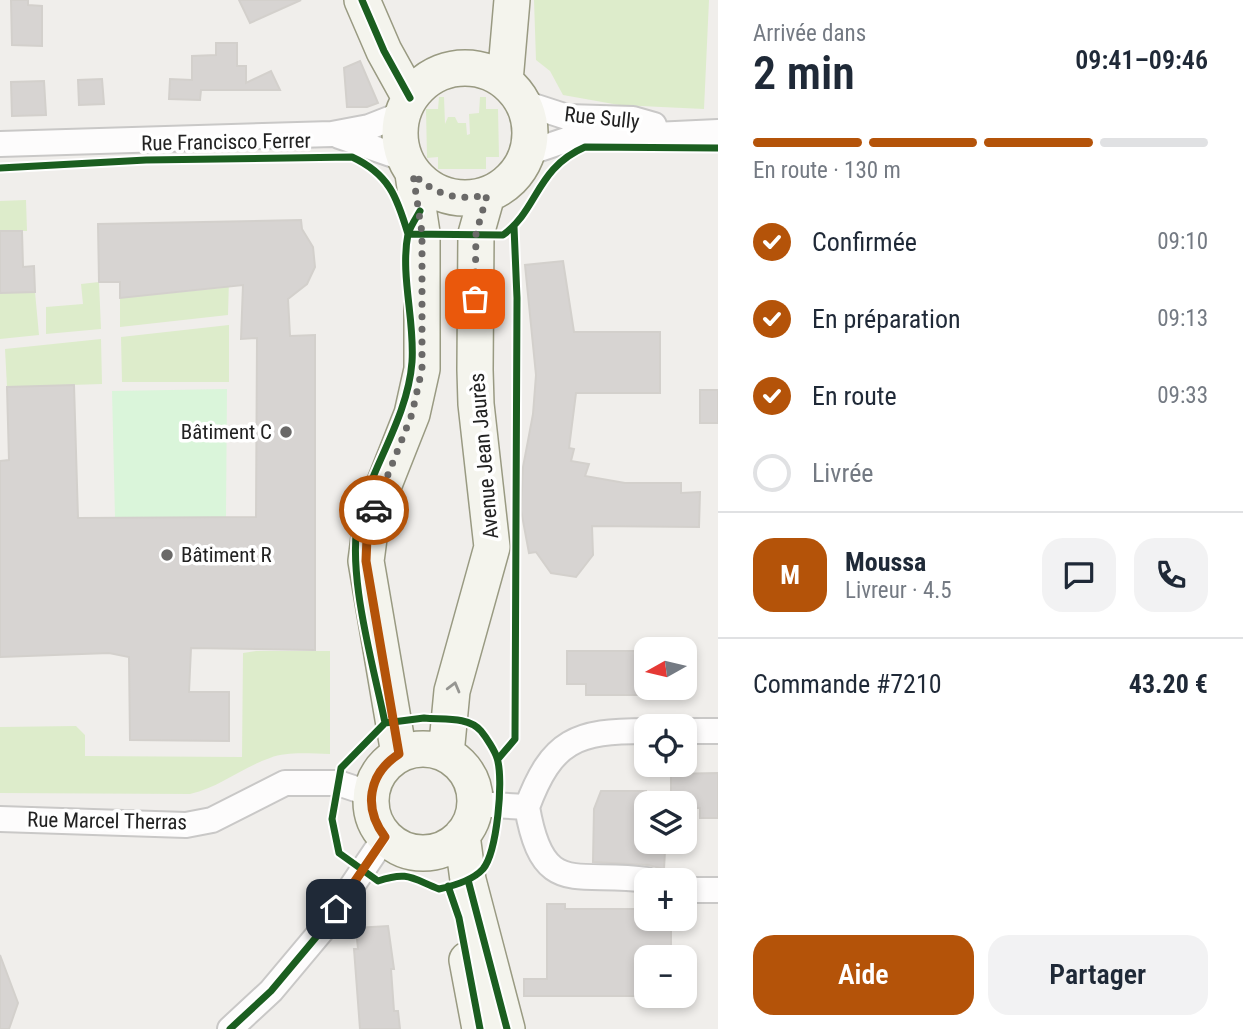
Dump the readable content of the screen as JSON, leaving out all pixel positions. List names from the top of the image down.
{
  "streets": {
    "main road": ["Avenue Jean Jaurès"],
    "street": ["Rue Sully", "Rue Francisco Ferrer", "Rue Marcel Therras"]
  },
  "crossings": [
    ["Rue Sully", "Rue Francisco Ferrer"],
    ["Rue Sully", "Avenue Jean Jaurès"],
    ["Rue Francisco Ferrer", "Avenue Jean Jaurès"],
    ["Avenue Jean Jaurès", "Rue Marcel Therras"]
  ],
  "places": ["Bâtiment C", "Bâtiment R"],
  "north": "left",
  "page": {
    "heading": ["2 min", "Arrivée dans", "09:41–09:46"],
    "panel": [
      "Moussa",
      "Livreur · 4.5",
      "Commande #7210",
      "43.20 €"
    ],
    "bar": "En route · 130 m",
    "list": [
      ["Confirmée", "09:10"],
      ["En préparation", "09:13"],
      ["En route", "09:33"],
      "Livrée"
    ],
    "round": "M",
    "map_buttons": ["+", "−"],
    "buttons": ["Aide", "Partager"]
  }
}
